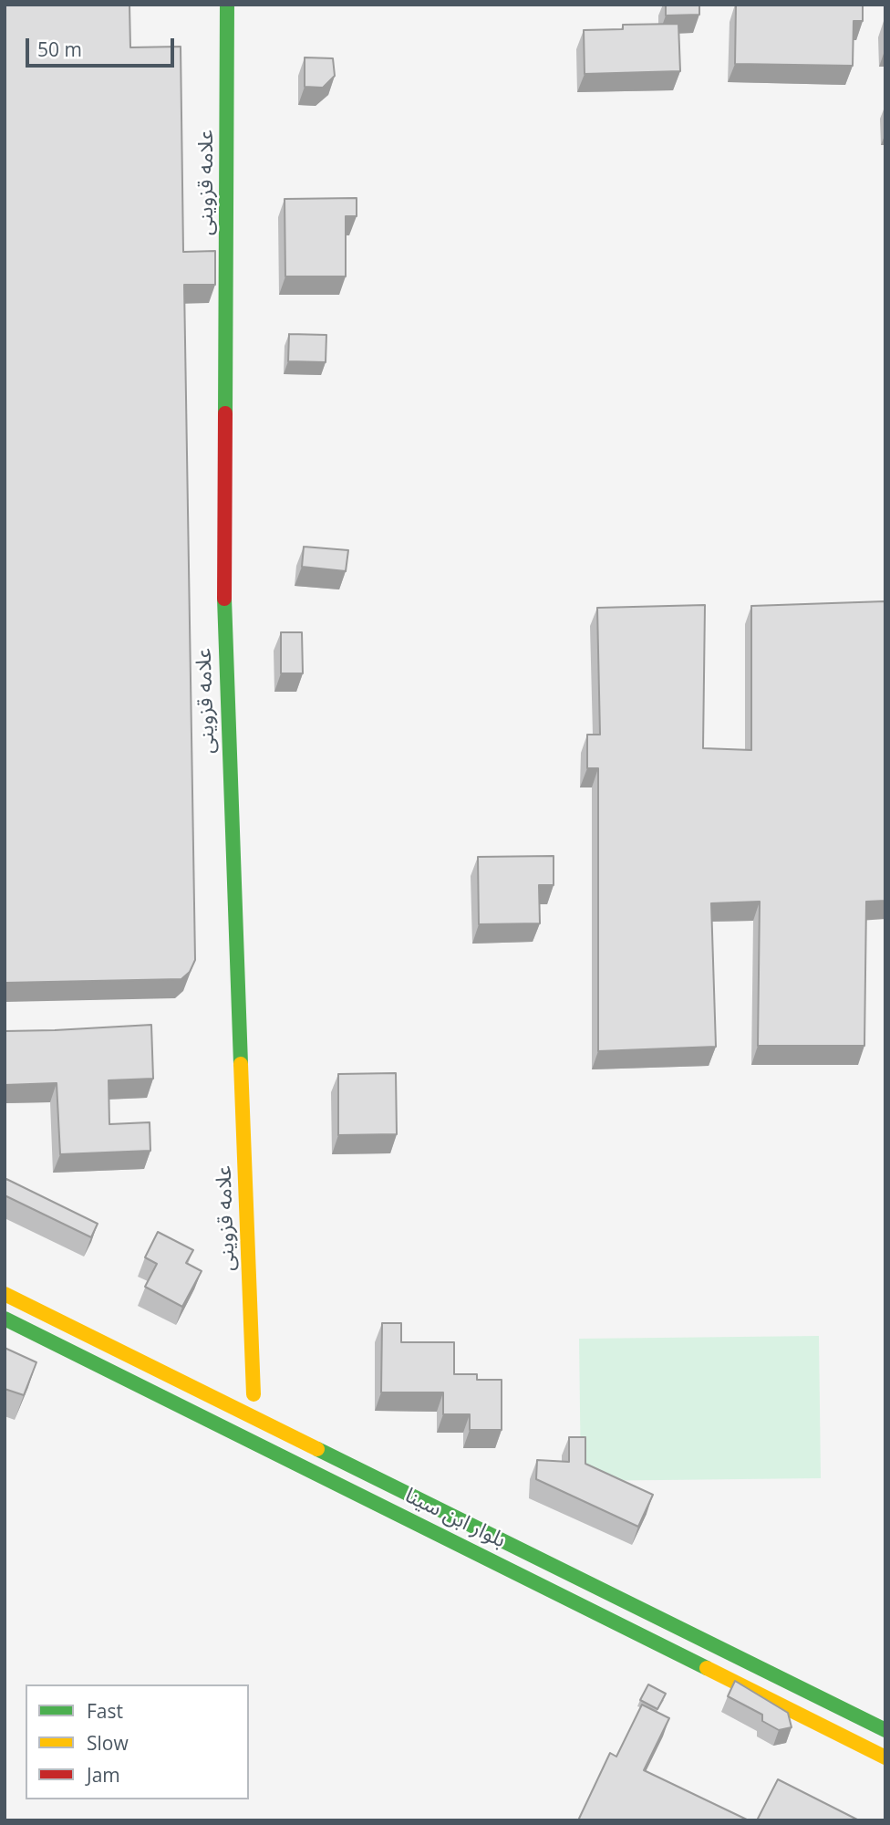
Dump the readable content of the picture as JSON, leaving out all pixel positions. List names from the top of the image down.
{
  "streets": {
    "street": ["علامه قزوینی", "بلوار ابن سینا"]
  },
  "legend": ["Fast", "Slow", "Jam"],
  "scale_bar": "50 m"
}
